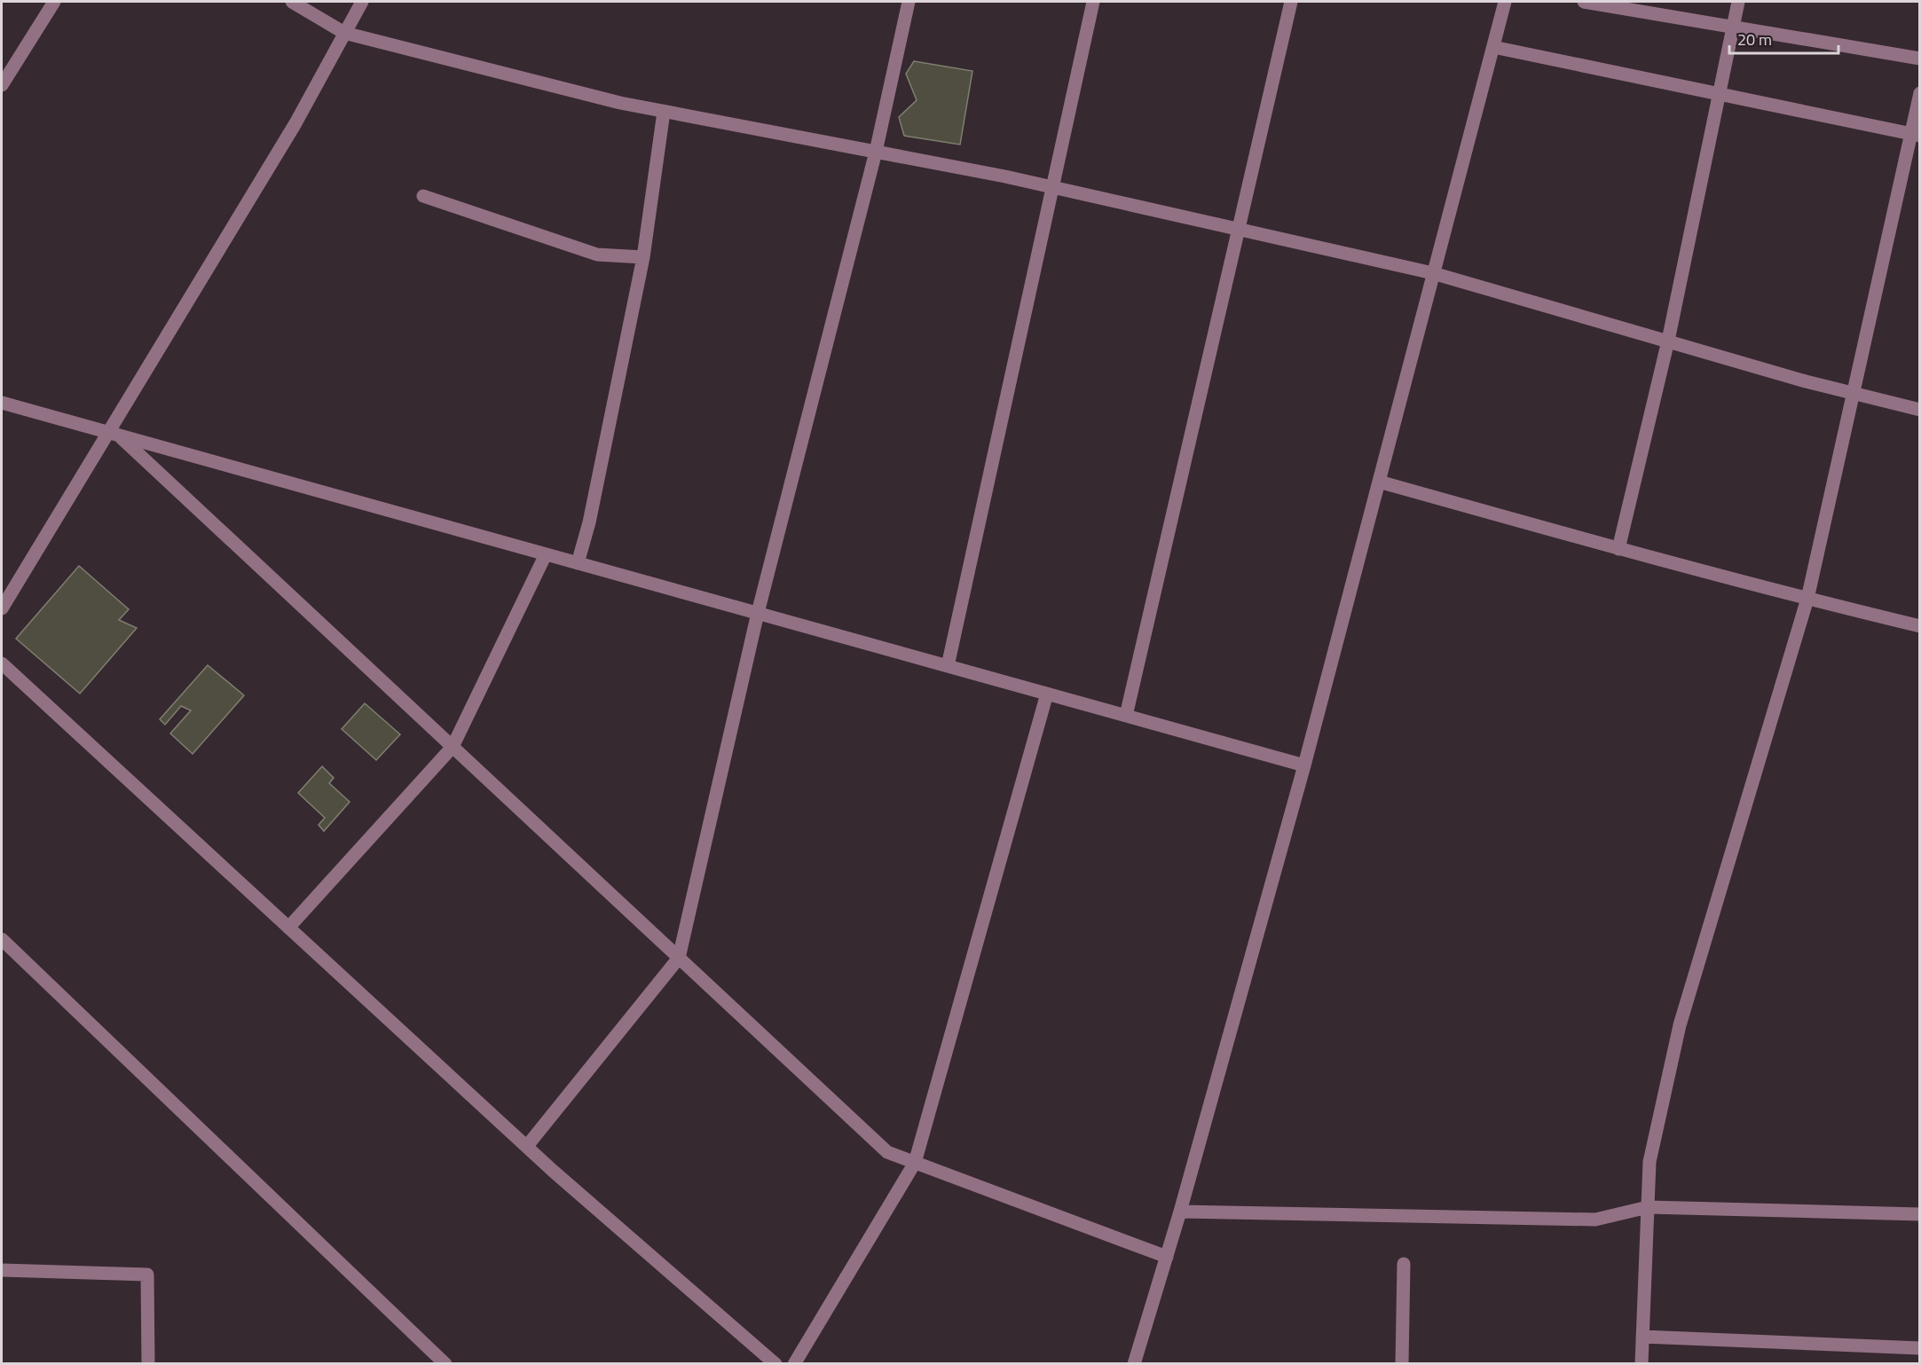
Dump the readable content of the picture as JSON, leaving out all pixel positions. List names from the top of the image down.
{
  "scale_bar": "20 m"
}
